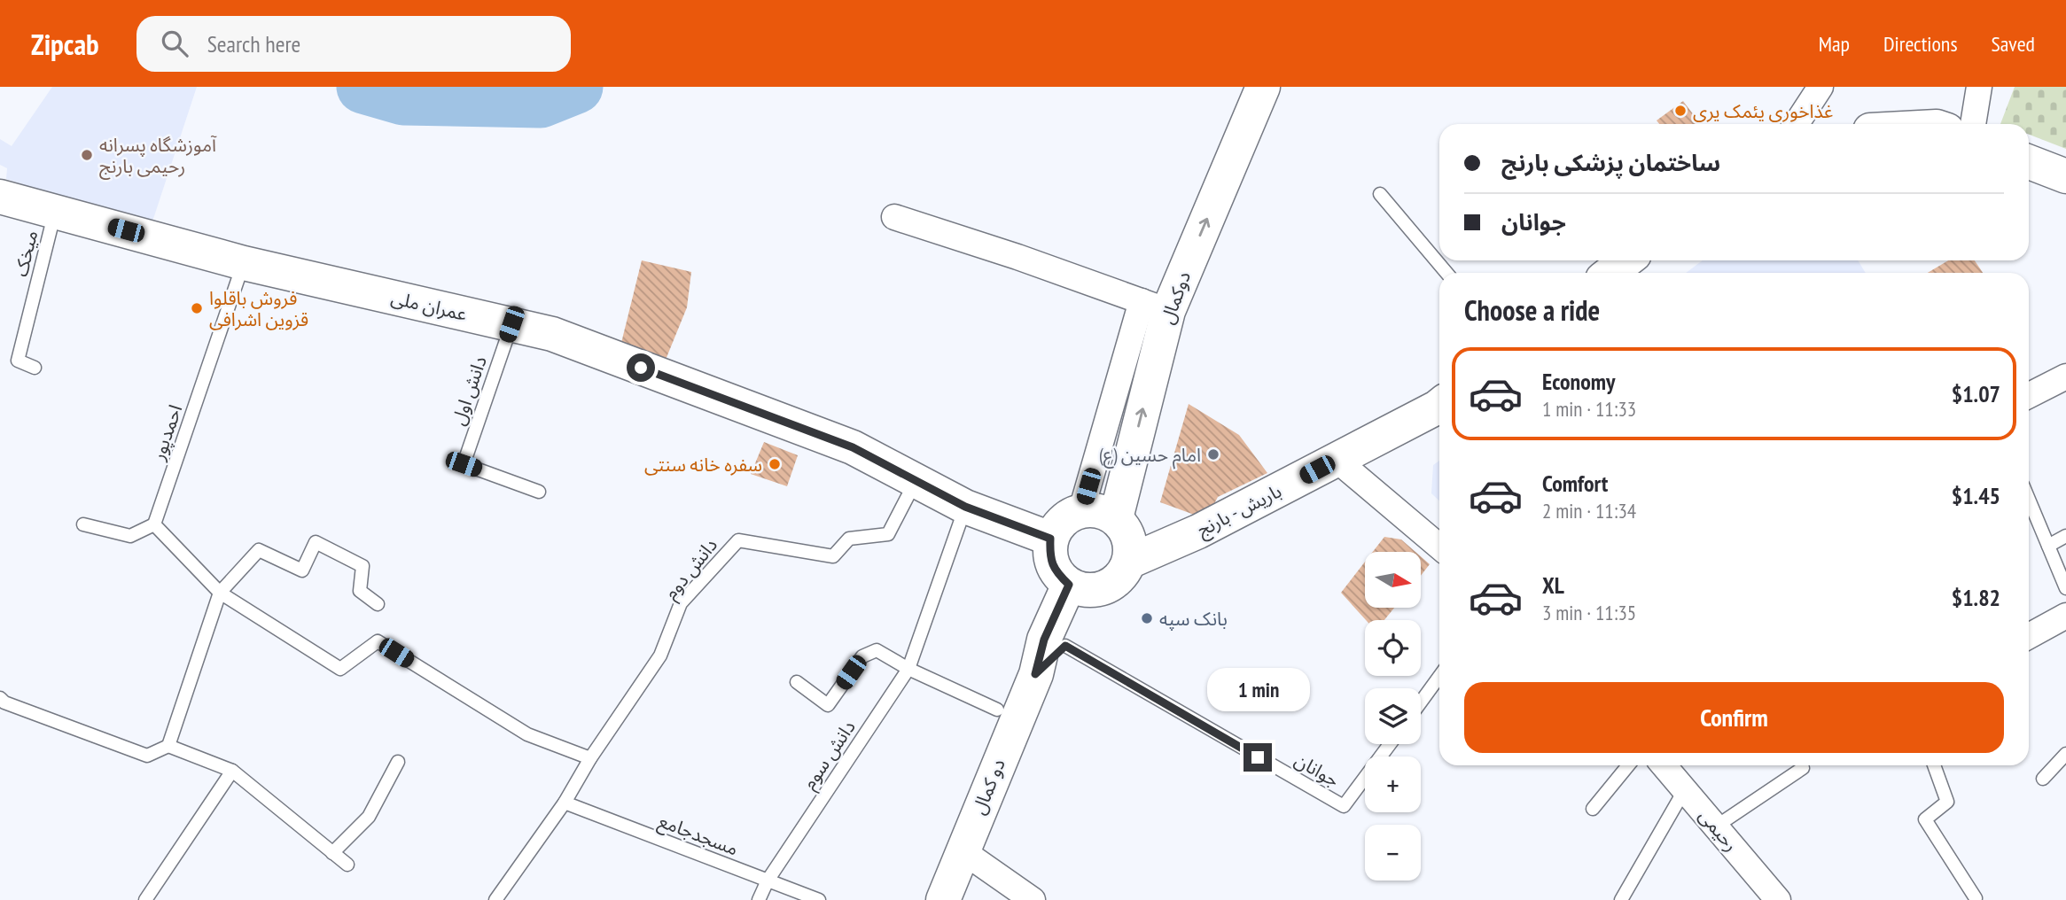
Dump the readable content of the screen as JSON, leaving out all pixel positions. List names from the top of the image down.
{
  "streets": {
    "main road": [
      "دوکمال",
      "عمران ملی",
      "باریش - بارنج",
      "دو کمال"
    ],
    "street": ["رحیمی"],
    "lane": [
      "میخک",
      "دانش اول",
      "احمدپور",
      "دانش دوم",
      "دانش سوم",
      "جوانان",
      "مسجدجامع"
    ]
  },
  "crossings": [
    ["میخک", "عمران ملی"],
    ["دوکمال", "عمران ملی"],
    ["دوکمال", "باریش - بارنج"],
    ["دوکمال", "دو کمال"],
    ["عمران ملی", "دانش اول"],
    ["عمران ملی", "احمدپور"],
    ["عمران ملی", "باریش - بارنج"],
    ["عمران ملی", "دانش دوم"],
    ["عمران ملی", "دانش سوم"],
    ["عمران ملی", "دو کمال"],
    ["باریش - بارنج", "دو کمال"],
    ["دانش دوم", "مسجدجامع"],
    ["دانش سوم", "مسجدجامع"],
    ["جوانان", "دو کمال"]
  ],
  "one_way": ["دوکمال"],
  "places": [
    "غذاخوری یئمک یری",
    "آموزشگاه پسرانه رحیمی بارنج",
    "فروش باقلوا قزوین اشرافی",
    "امام حسین (ع)",
    "سفره خانه سنتی",
    "بانک سپه"
  ],
  "north": "right",
  "page": {
    "header": "Zipcab",
    "search": "Search here",
    "nav": ["Map", "Directions", "Saved"],
    "banner": ["ساختمان پزشکی بارنج", "جوانان"],
    "heading": "Choose a ride",
    "list": [
      {
        "name": "Economy",
        "note": "1 min · 11:33",
        "value": "$1.07"
      },
      {
        "name": "Comfort",
        "note": "2 min · 11:34",
        "value": "$1.45"
      },
      {
        "name": "XL",
        "note": "3 min · 11:35",
        "value": "$1.82"
      }
    ],
    "map_buttons": ["+", "−"],
    "bubble": "1 min",
    "buttons": "Confirm"
  }
}
